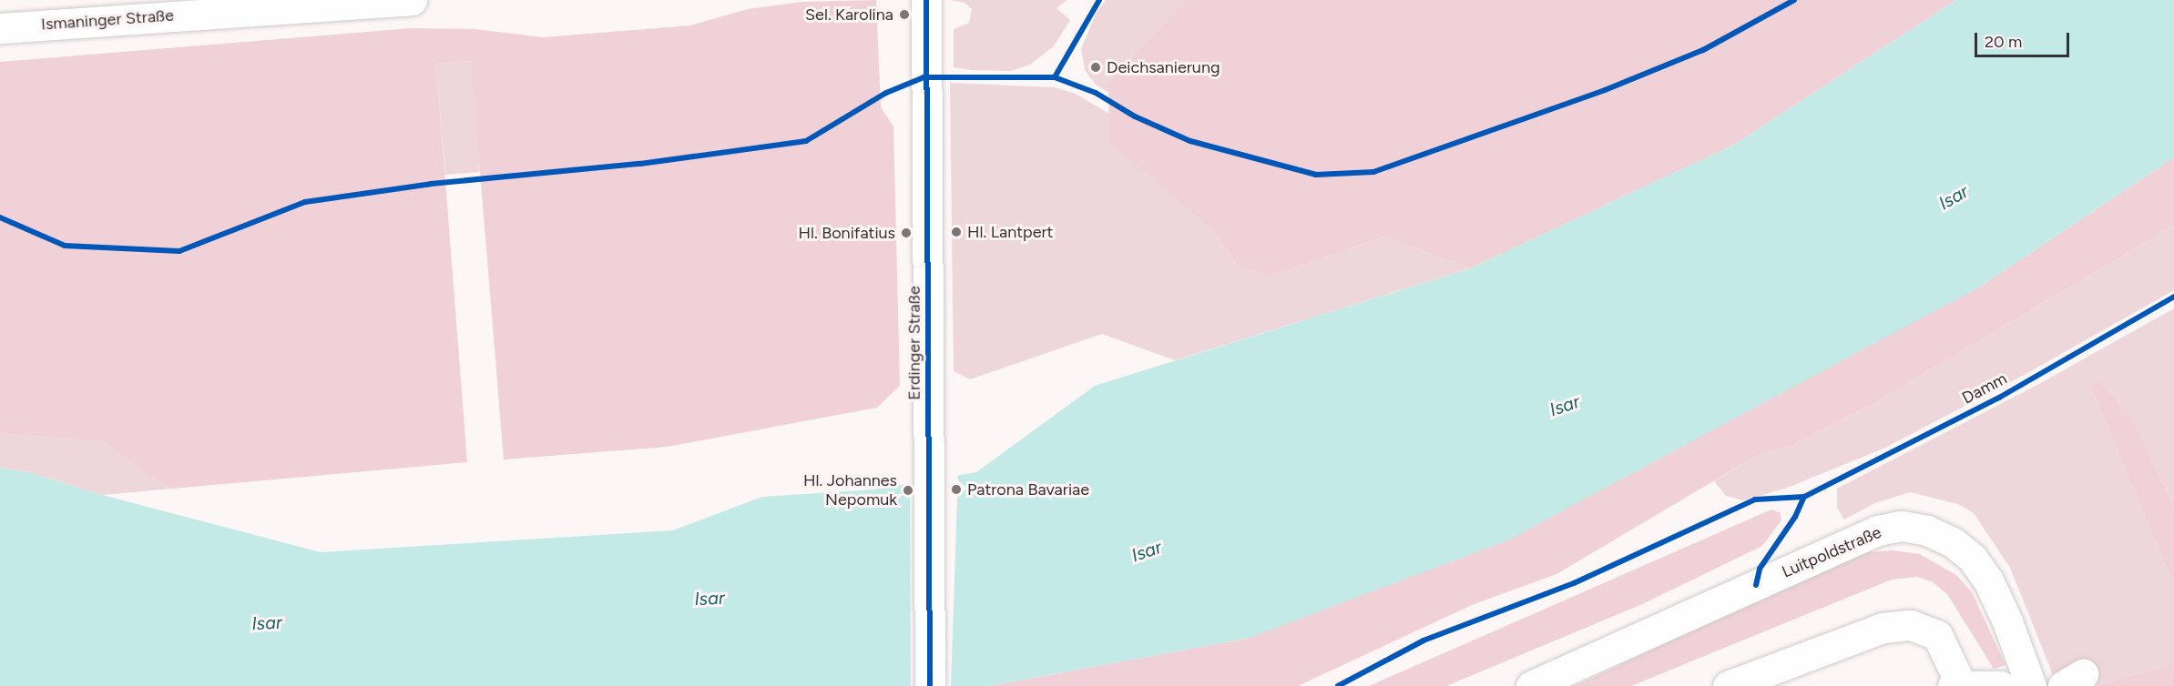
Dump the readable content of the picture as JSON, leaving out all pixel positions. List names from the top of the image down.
{
  "streets": {
    "street": ["Ismaninger Straße", "Erdinger Straße", "Luitpoldstraße"],
    "cycle path": ["Damm"]
  },
  "water": ["Isar"],
  "places": [
    "Sel. Karolina",
    "Deichsanierung",
    "Hl. Lantpert",
    "Hl. Bonifatius",
    "Patrona Bavariae",
    "Hl. Johannes Nepomuk"
  ],
  "scale_bar": "20 m"
}
